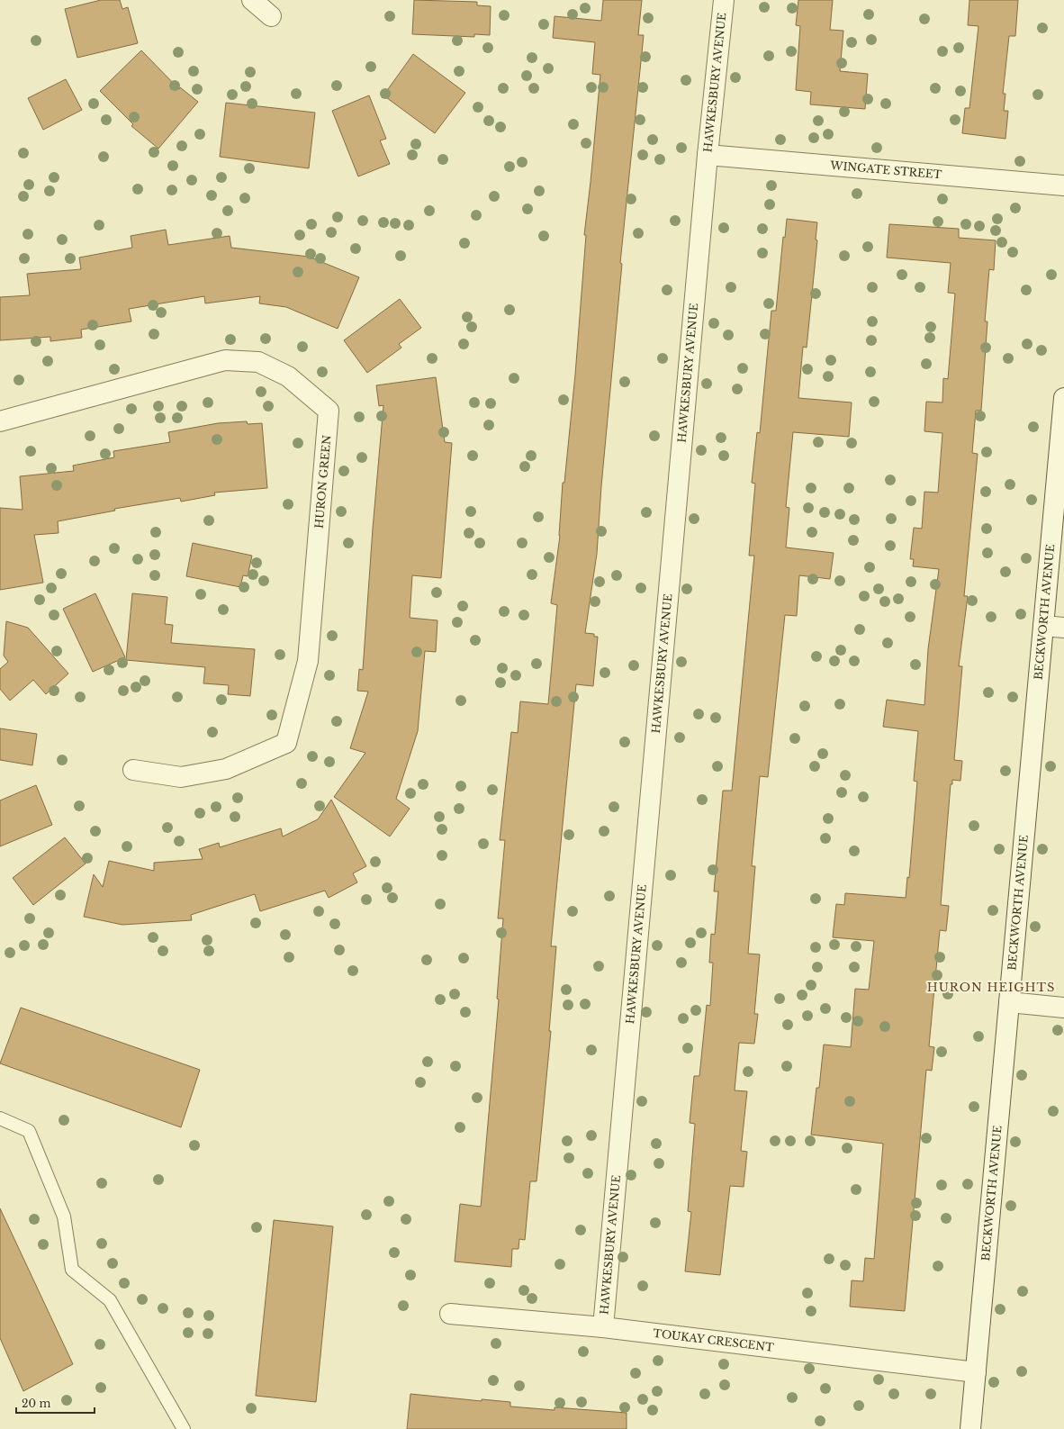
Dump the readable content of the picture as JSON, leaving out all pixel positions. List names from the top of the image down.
{
  "streets": {
    "street": [
      "HAWKESBURY AVENUE",
      "WINGATE STREET",
      "HURON GREEN",
      "BECKWORTH AVENUE",
      "TOUKAY CRESCENT"
    ]
  },
  "crossings": [
    ["HAWKESBURY AVENUE", "WINGATE STREET"],
    ["HAWKESBURY AVENUE", "TOUKAY CRESCENT"],
    ["BECKWORTH AVENUE", "TOUKAY CRESCENT"]
  ],
  "districts": ["HURON HEIGHTS"],
  "scale_bar": "20 m"
}
